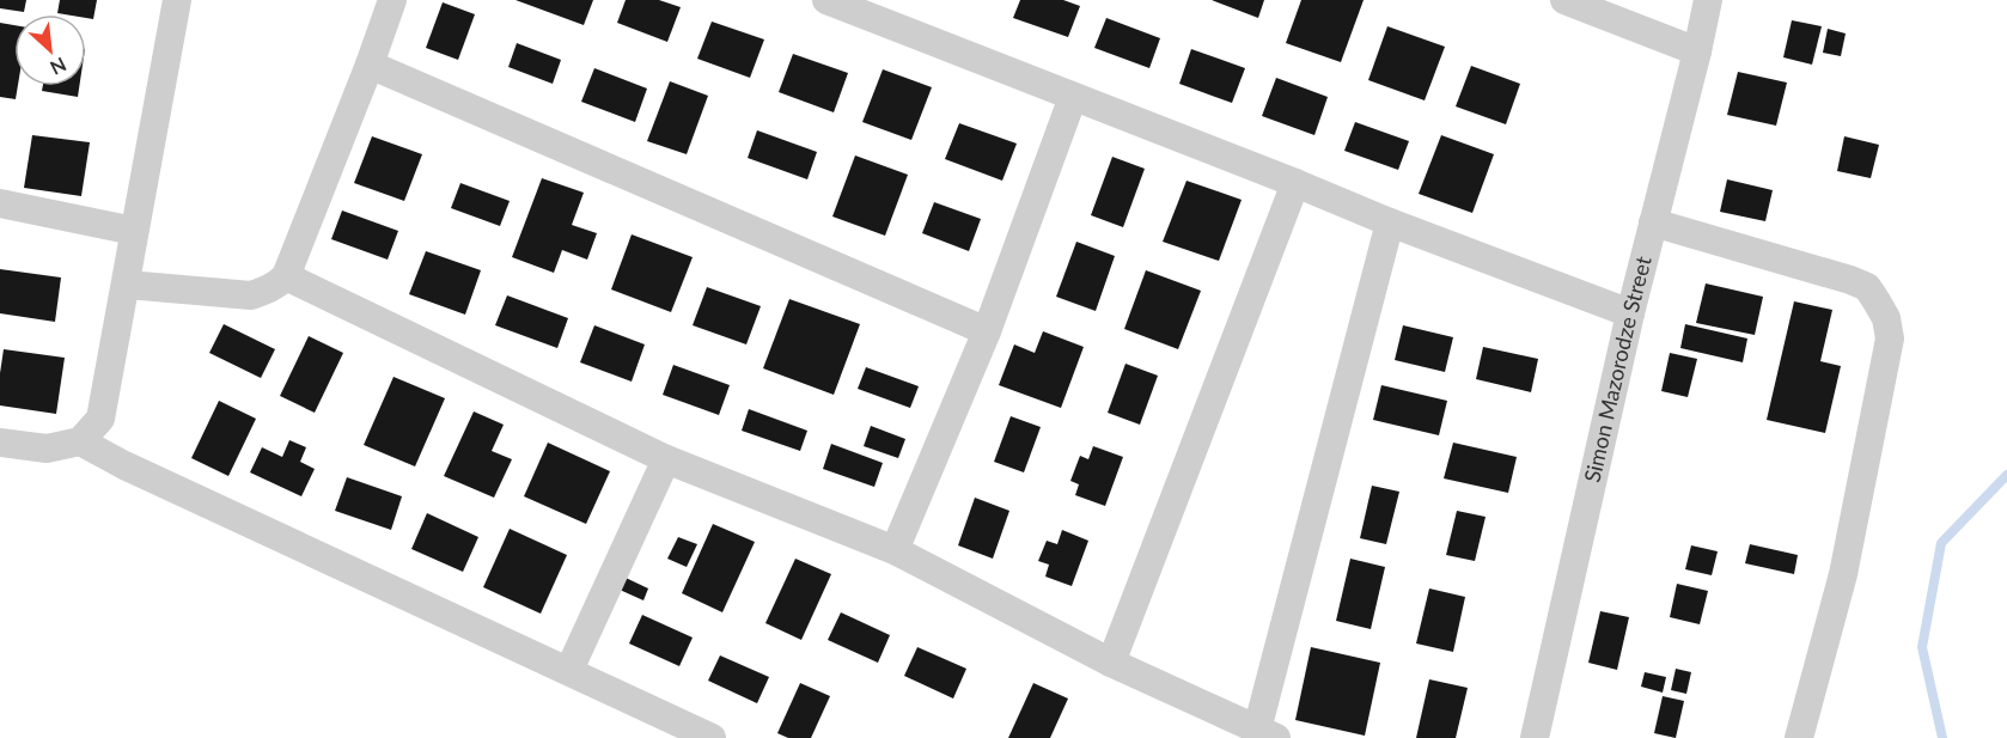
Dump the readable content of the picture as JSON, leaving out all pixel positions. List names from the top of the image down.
{
  "streets": {
    "street": ["Simon Mazorodze Street"]
  },
  "north": "bottom right"
}
